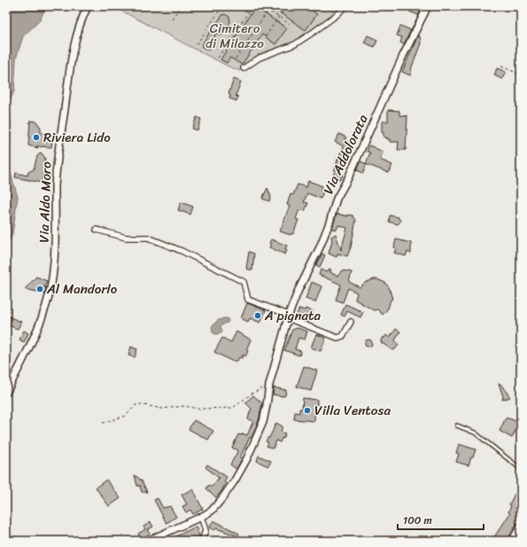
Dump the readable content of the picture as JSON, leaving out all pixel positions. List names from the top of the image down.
{
  "streets": {
    "street": ["Via Addolorata", "Via Aldo Moro"]
  },
  "parks": ["Cimitero di Milazzo"],
  "places": [
    "Riviera Lido",
    "Al Mandorlo",
    "A pignata",
    "Villa Ventosa"
  ],
  "scale_bar": "100 m"
}
